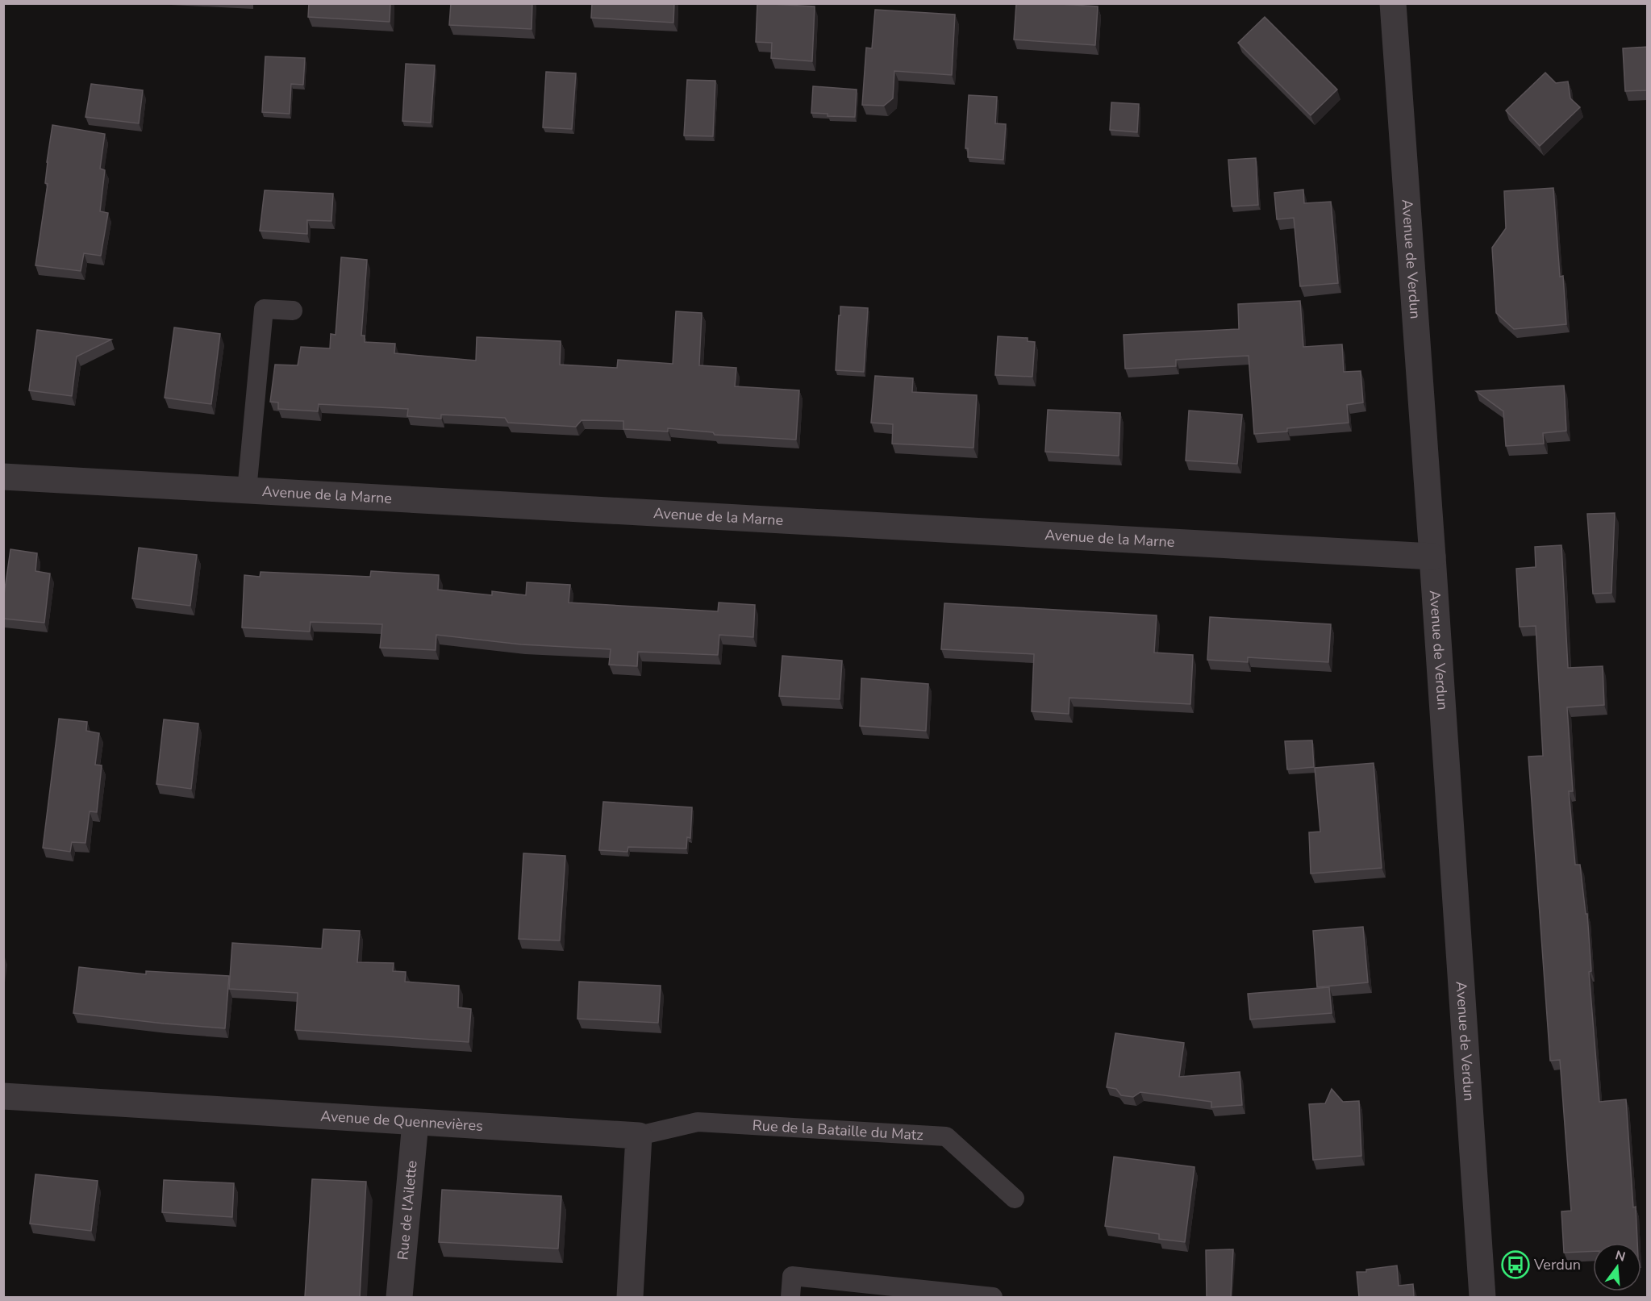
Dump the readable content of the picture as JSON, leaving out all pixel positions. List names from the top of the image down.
{
  "streets": {
    "street": [
      "Avenue de Verdun",
      "Avenue de la Marne",
      "Avenue de Quennevières",
      "Rue de l'Ailette"
    ],
    "lane": ["Rue de la Bataille du Matz"]
  },
  "crossings": [
    ["Avenue de Verdun", "Avenue de la Marne"],
    ["Avenue de Quennevières", "Rue de la Bataille du Matz"],
    ["Avenue de Quennevières", "Rue de l'Ailette"]
  ],
  "places": {
    "bus stop": ["Verdun"]
  },
  "north": "top"
}
